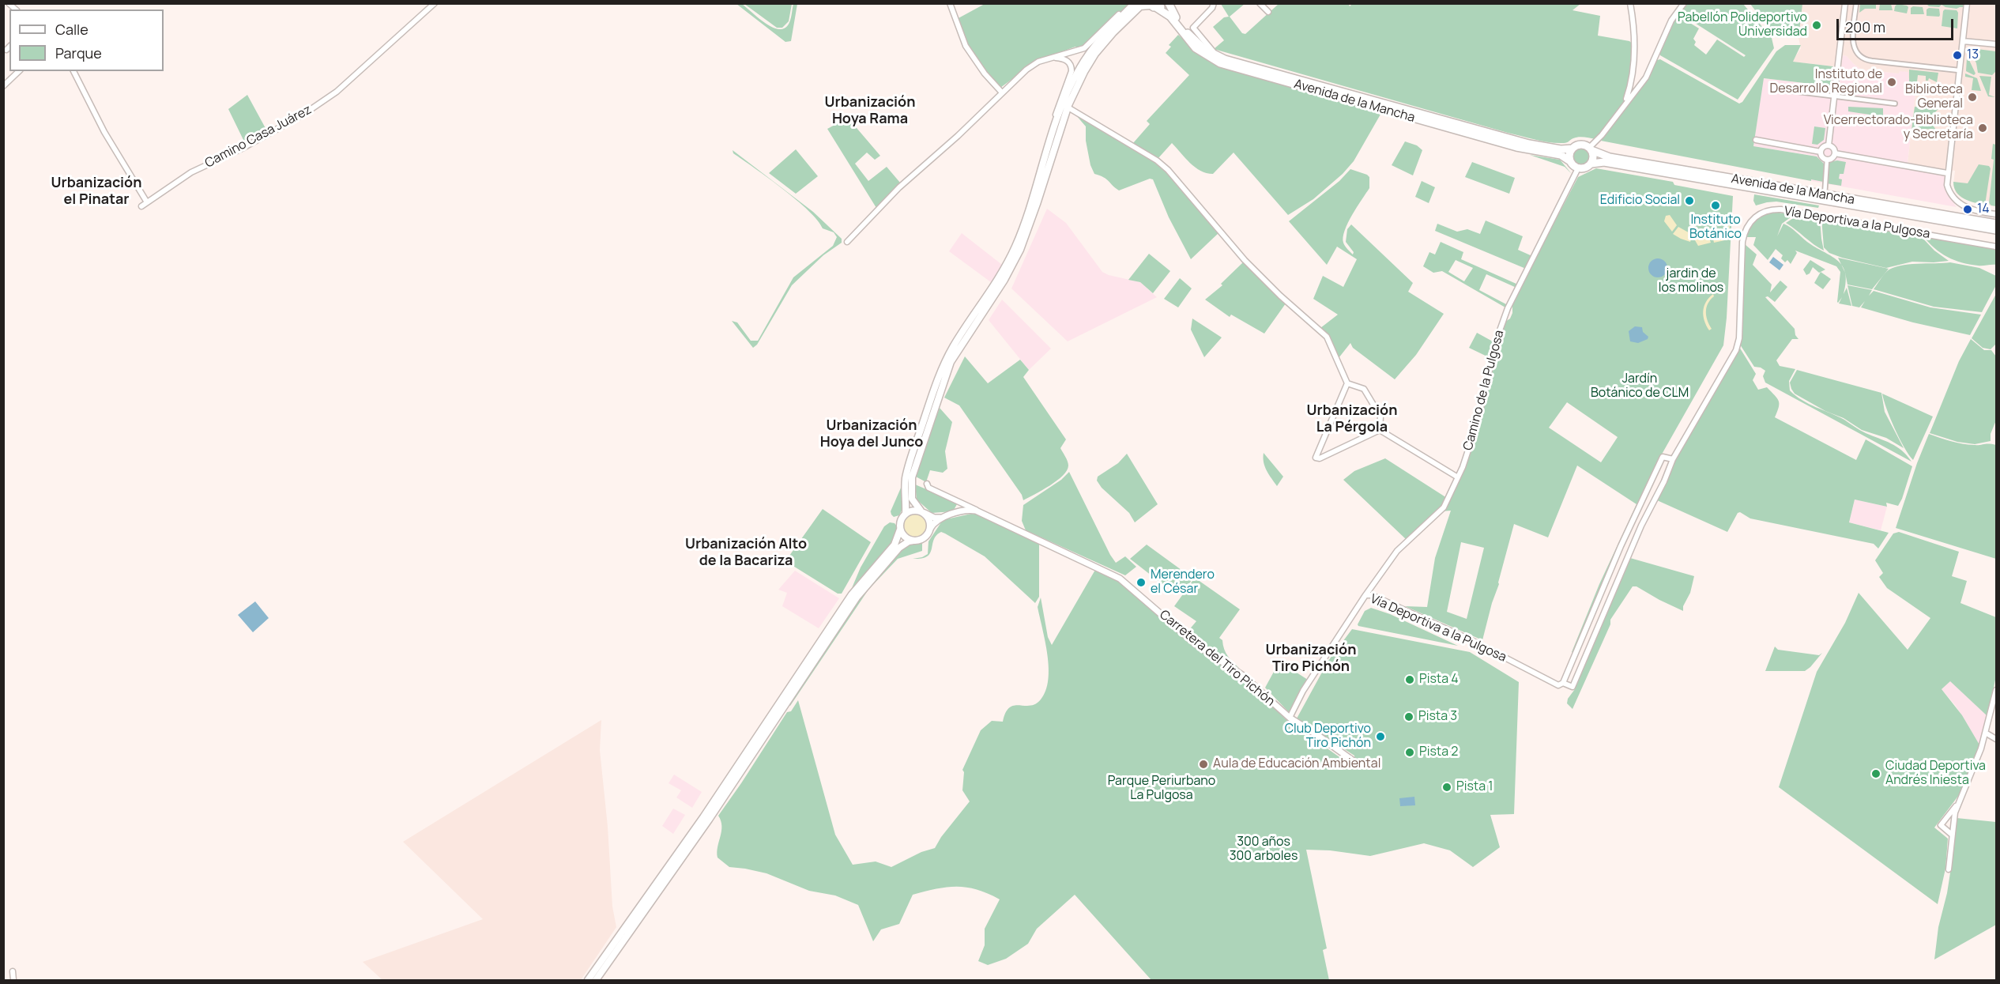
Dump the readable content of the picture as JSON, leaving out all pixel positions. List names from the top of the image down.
{
  "streets": {
    "main road": ["Avenida de la Mancha"],
    "street": [
      "Camino Casa Juárez",
      "Vía Deportiva a la Pulgosa",
      "Camino de la Pulgosa",
      "Carretera del Tiro Pichón"
    ]
  },
  "crossings": [
    ["Avenida de la Mancha", "Camino de la Pulgosa"],
    ["Vía Deportiva a la Pulgosa", "Camino de la Pulgosa"],
    ["Vía Deportiva a la Pulgosa", "Carretera del Tiro Pichón"]
  ],
  "districts": [
    "Urbanización Hoya Rama",
    "Urbanización el Pinatar",
    "Urbanización La Pérgola",
    "Urbanización Hoya del Junco",
    "Urbanización Alto de la Bacariza",
    "Urbanización Tiro Pichón"
  ],
  "parks": [
    "jardin de los molinos",
    "Jardín Botánico de CLM",
    "Parque Periurbano La Pulgosa",
    "300 años 300 arboles"
  ],
  "places": [
    "Pabellón Polideportivo Universidad",
    "13",
    "Instituto de Desarrollo Regional",
    "Biblioteca General",
    "Vicerrectorado-Biblioteca y Secretaría",
    "Edificio Social",
    "Instituto Botánico",
    "14",
    "Merendero el César",
    "Pista 4",
    "Pista 3",
    "Club Deportivo Tiro Pichón",
    "Pista 2",
    "Aula de Educación Ambiental",
    "Ciudad Deportiva Andrés Iniesta",
    "Pista 1"
  ],
  "legend": ["Calle", "Parque"],
  "scale_bar": "200 m"
}
